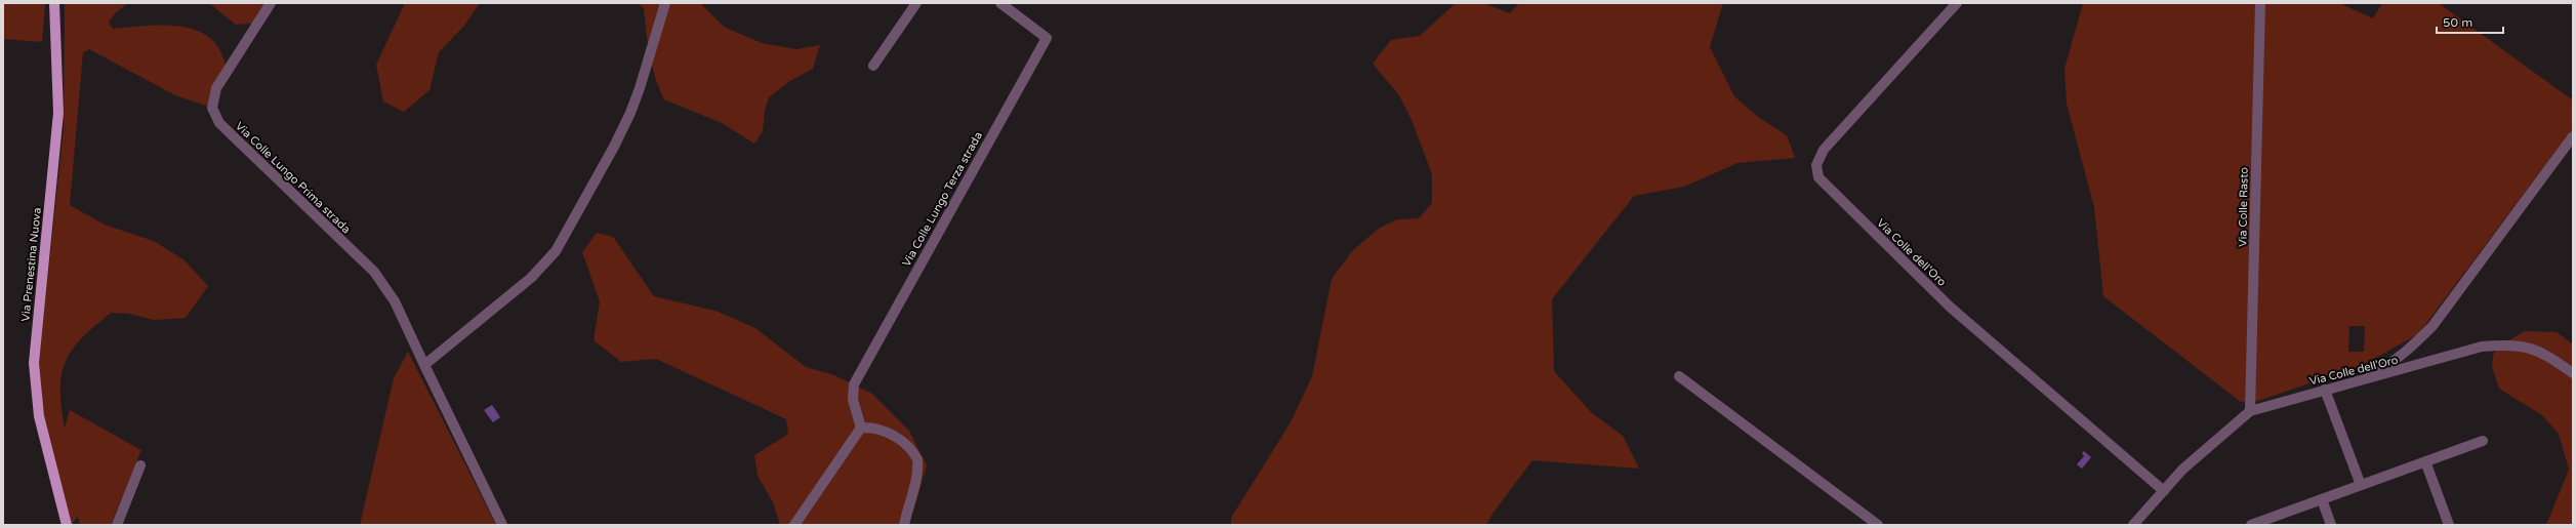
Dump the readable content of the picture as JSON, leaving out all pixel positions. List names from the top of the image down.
{
  "streets": {
    "main road": ["Via Prenestina Nuova"],
    "street": [
      "Via Colle Lungo Prima strada",
      "Via Colle Lungo Terza strada",
      "Via Colle Rasto",
      "Via Colle dell'Oro"
    ]
  },
  "crossings": [
    ["Via Colle Rasto", "Via Colle dell'Oro"]
  ],
  "scale_bar": "50 m"
}
